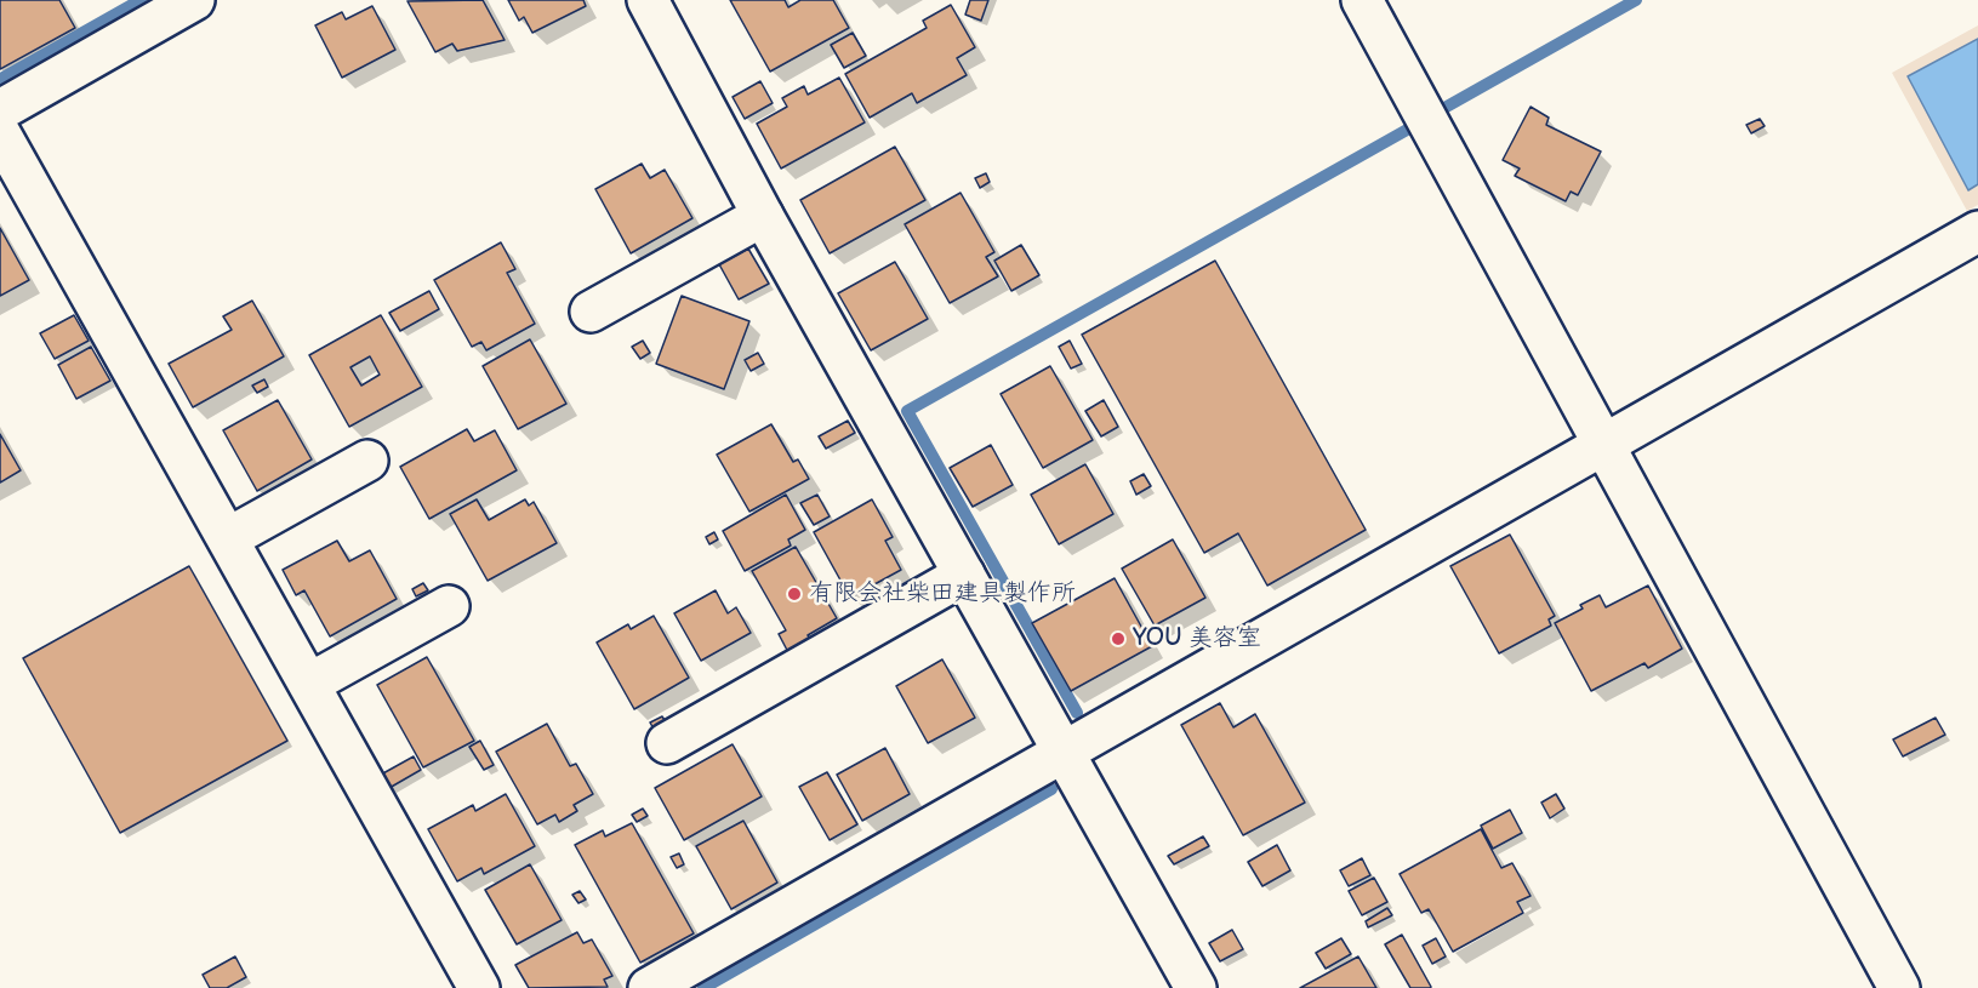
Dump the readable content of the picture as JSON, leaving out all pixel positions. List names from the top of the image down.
{
  "places": ["有限会社柴田建具製作所", "YOU 美容室"]
}
